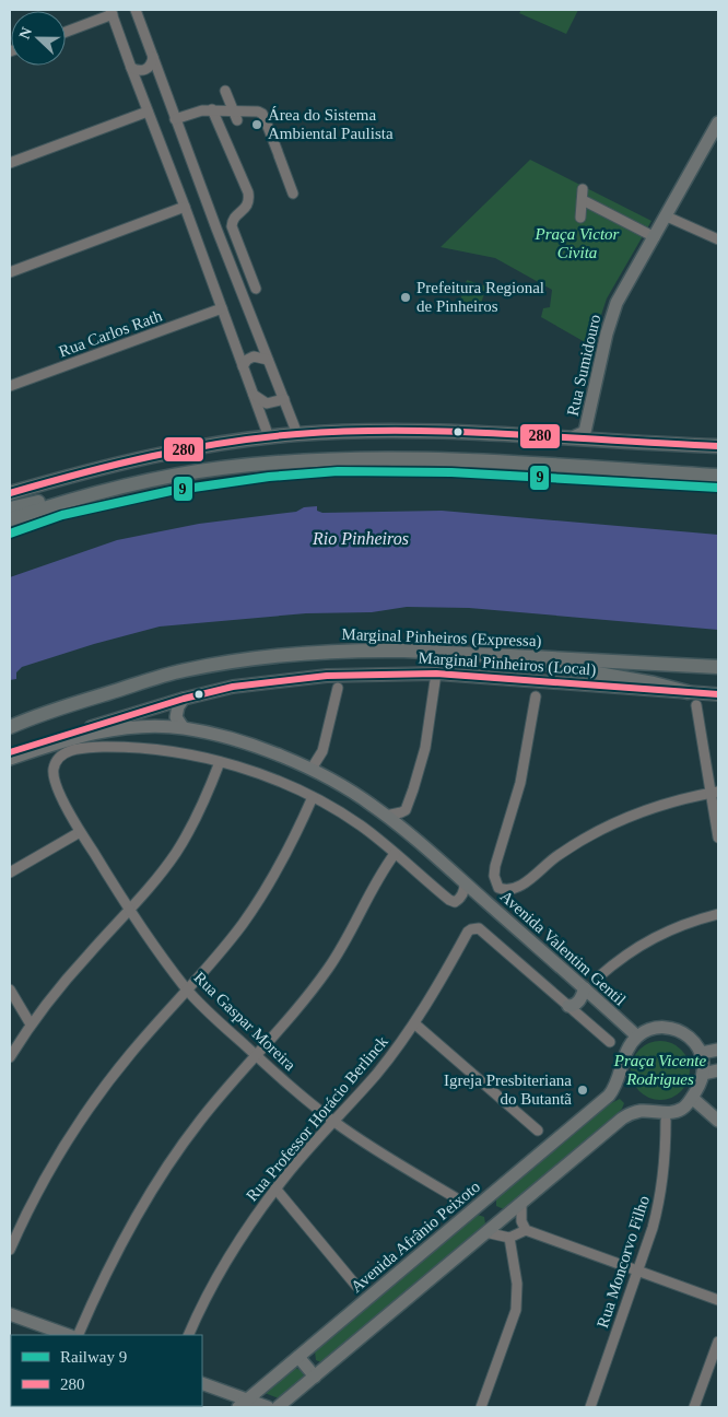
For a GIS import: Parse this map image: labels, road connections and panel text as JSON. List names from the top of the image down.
{
  "streets": {
    "highway": ["Marginal Pinheiros (Expressa)"],
    "main road": [
      "Rua Sumidouro",
      "Marginal Pinheiros (Local)",
      "Avenida Valentim Gentil",
      "Avenida Afrânio Peixoto"
    ],
    "street": [
      "Rua Carlos Rath",
      "Rua Gaspar Moreira",
      "Rua Professor Horácio Berlinck",
      "Rua Moncorvo Filho"
    ]
  },
  "crossings": [
    ["Avenida Valentim Gentil", "Avenida Afrânio Peixoto"],
    ["Rua Gaspar Moreira", "Rua Professor Horácio Berlinck"]
  ],
  "water": ["Rio Pinheiros"],
  "parks": ["Praça Victor Civita", "Praça Vicente Rodrigues"],
  "places": ["Área do Sistema Ambiental Paulista", "Prefeitura Regional de Pinheiros", "Igreja Presbiteriana do Butantã"],
  "lines": ["transit line 280", "rail line 9"],
  "legend": ["Railway 9", "280"],
  "north": "left"
}
